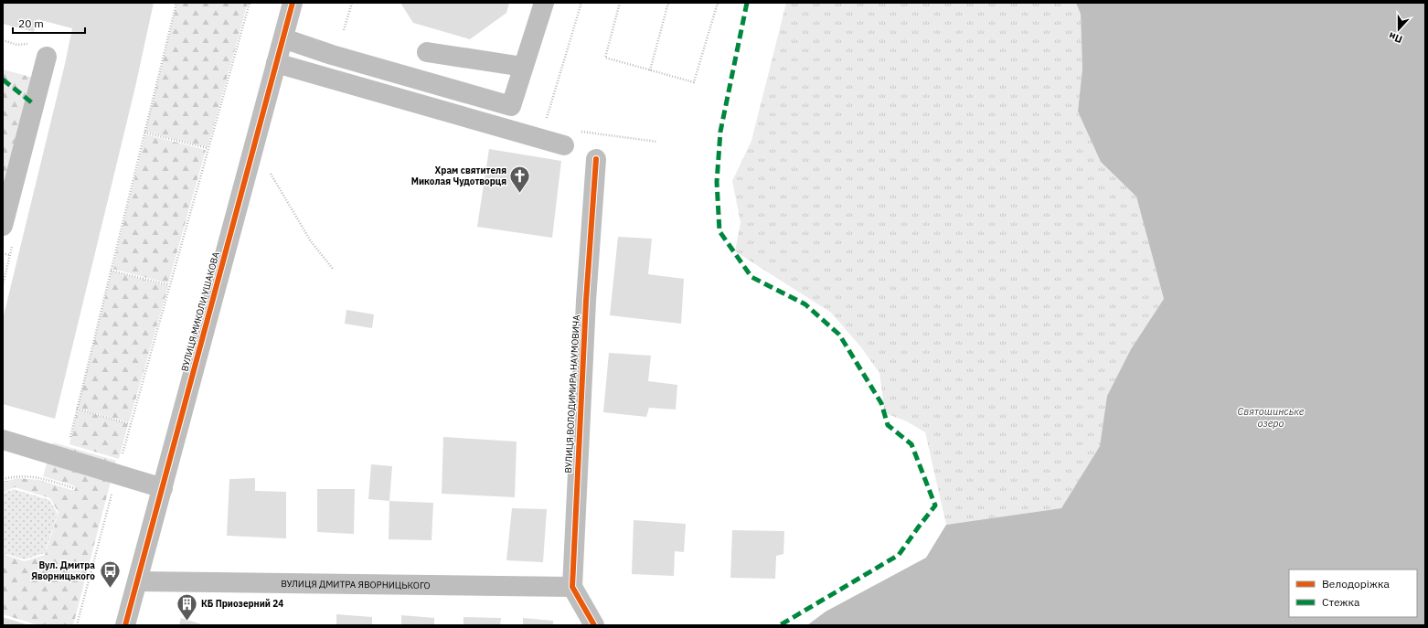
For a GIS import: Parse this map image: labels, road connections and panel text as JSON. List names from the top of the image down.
{
  "streets": {
    "street": ["ВУЛИЦЯ МИКОЛИ УШАКОВА", "ВУЛИЦЯ ВОЛОДИМИРА НАУМОВИЧА", "ВУЛИЦЯ ДМИТРА ЯВОРНИЦЬКОГО"]
  },
  "crossings": [
    ["ВУЛИЦЯ МИКОЛИ УШАКОВА", "ВУЛИЦЯ ДМИТРА ЯВОРНИЦЬКОГО"],
    ["ВУЛИЦЯ ВОЛОДИМИРА НАУМОВИЧА", "ВУЛИЦЯ ДМИТРА ЯВОРНИЦЬКОГО"]
  ],
  "water": ["Святошинське озеро"],
  "places": {
    "church": ["Храм святителя Миколая Чудотворця"],
    "bus stop": ["Вул. Дмитра Яворницького"],
    "building": ["КБ Приозерний 24"]
  },
  "legend": ["Велодоріжка", "Стежка"],
  "scale_bar": "20 m",
  "north": "bottom"
}
